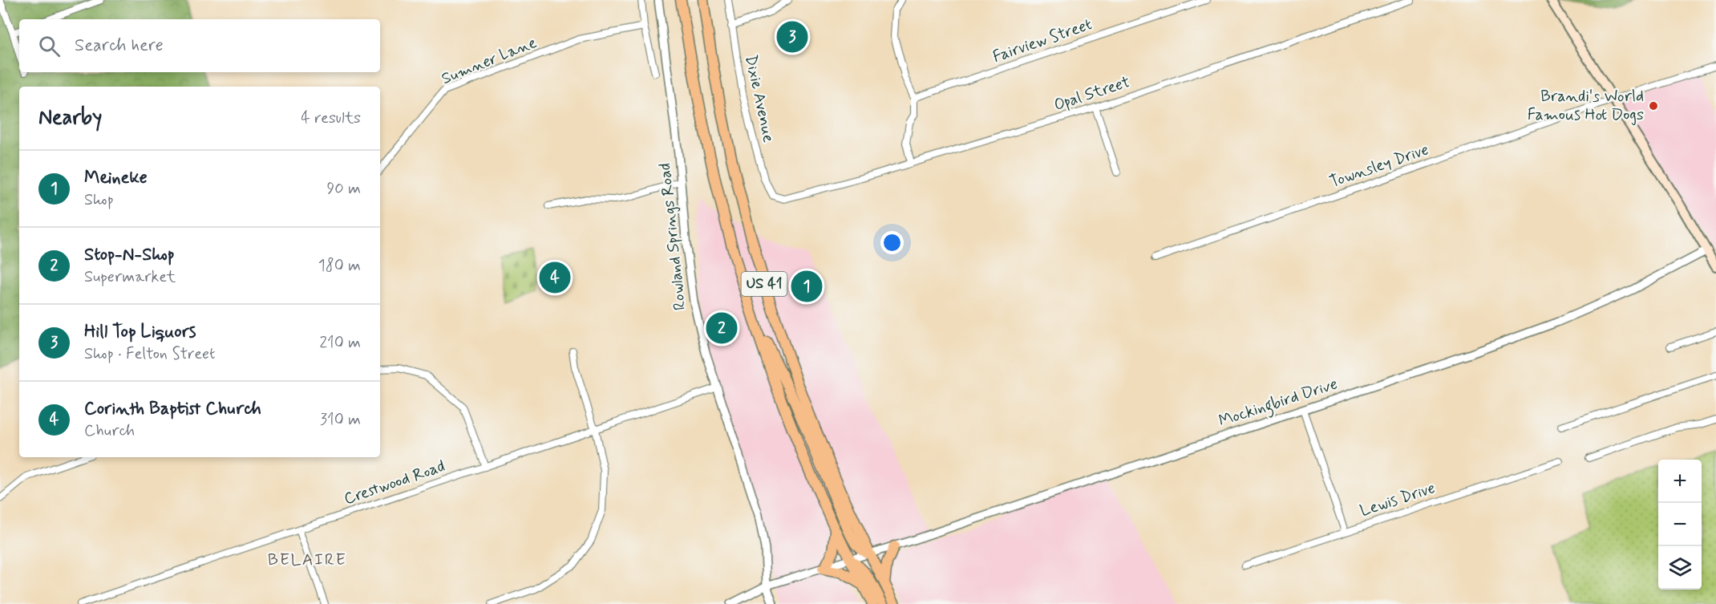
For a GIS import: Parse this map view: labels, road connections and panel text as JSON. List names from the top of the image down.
{
  "streets": {
    "main road": ["US 41"],
    "street": [
      "Fairview Street",
      "Sumner Lane",
      "Opal Street",
      "Dixie Avenue",
      "Townsley Drive",
      "Rowland Springs Road",
      "Mockingbird Drive",
      "Crestwood Road",
      "Lewis Drive"
    ]
  },
  "crossings": [
    ["Opal Street", "Dixie Avenue"],
    ["Rowland Springs Road", "Mockingbird Drive"],
    ["Rowland Springs Road", "Crestwood Road"],
    ["US 41", "Mockingbird Drive"]
  ],
  "districts": ["BELAIRE"],
  "places": ["Brandi's World Famous Hot Dogs"],
  "page": {
    "pins": [
      "3",
      "4",
      "1",
      "2"
    ],
    "search": "Search here",
    "heading": ["Nearby", "4 results"],
    "list": [
      {
        "mark": "1",
        "name": "Meineke",
        "note": "Shop",
        "value": "90 m"
      },
      {
        "mark": "2",
        "name": "Stop-N-Shop",
        "note": "Supermarket",
        "value": "180 m"
      },
      {
        "mark": "3",
        "name": "Hill Top Liquors",
        "note": "Shop · Felton Street",
        "value": "210 m"
      },
      {
        "mark": "4",
        "name": "Corinth Baptist Church",
        "note": "Church",
        "value": "310 m"
      }
    ],
    "map_buttons": ["+", "−"]
  }
}
